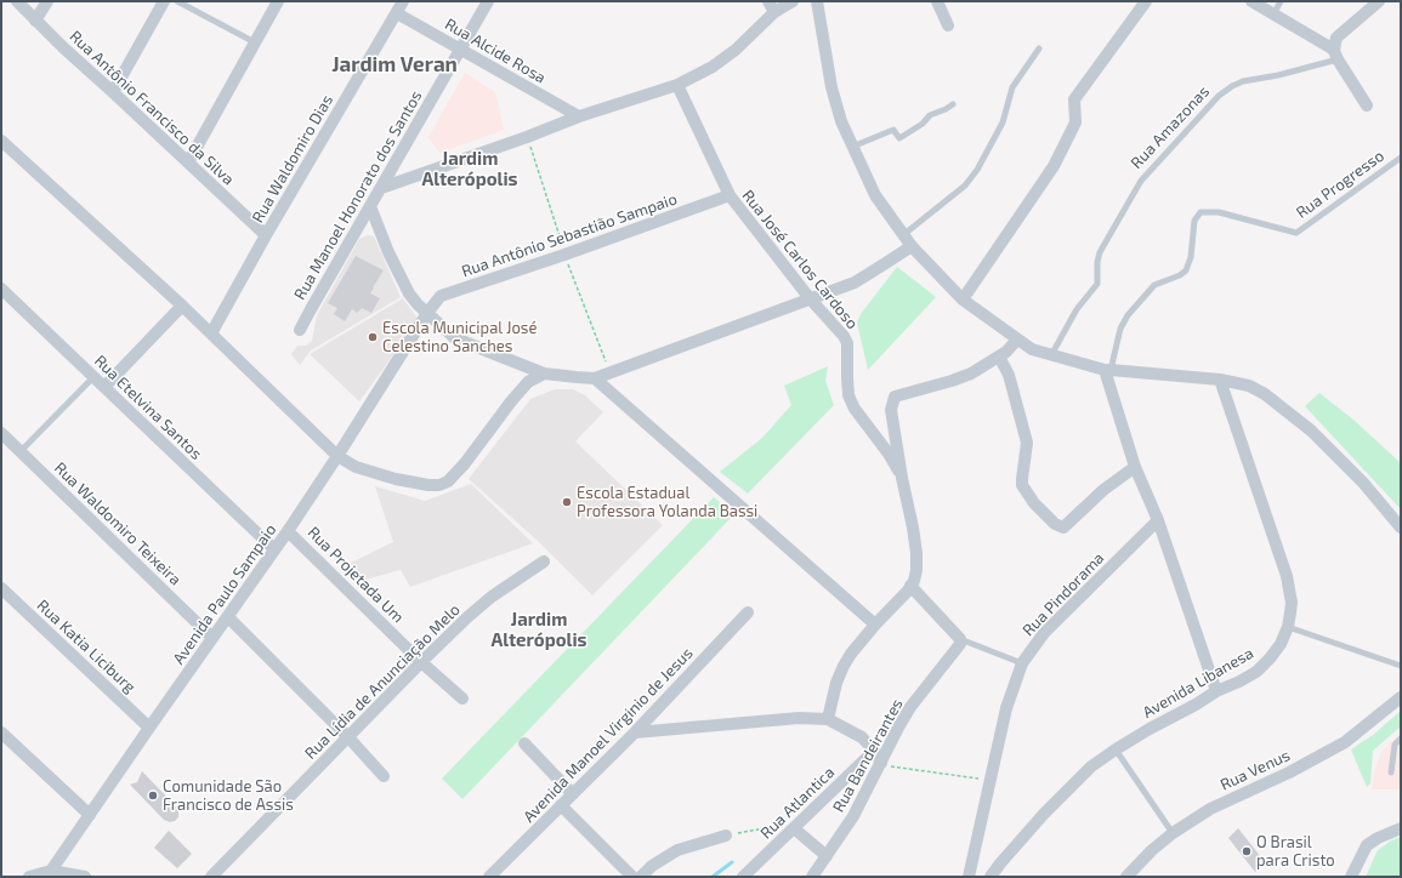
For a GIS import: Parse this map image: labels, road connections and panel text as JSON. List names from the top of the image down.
{
  "streets": {
    "street": [
      "Rua Alcide Rosa",
      "Rua Antônio Francisco da Silva",
      "Rua Waldomiro Dias",
      "Rua Manoel Honorato dos Santos",
      "Rua Antônio Sebastião Sampaio",
      "Rua José Carlos Cardoso",
      "Rua Etelvina Santos",
      "Rua Waldomiro Teixeira",
      "Rua Projetada Um",
      "Avenida Paulo Sampaio",
      "Rua Pindorama",
      "Rua Katia Liciburg",
      "Rua Lídia de Anunciação Melo",
      "Avenida Libanesa",
      "Avenida Manoel Virginio de Jesus",
      "Rua Bandeirantes",
      "Rua Venus",
      "Rua Atlantica"
    ],
    "lane": ["Rua Amazonas", "Rua Progresso"]
  },
  "crossings": [
    ["Rua Alcide Rosa", "Rua Waldomiro Dias"],
    ["Rua Alcide Rosa", "Rua Manoel Honorato dos Santos"],
    ["Rua Antônio Francisco da Silva", "Rua Waldomiro Dias"],
    ["Rua Antônio Sebastião Sampaio", "Rua José Carlos Cardoso"],
    ["Rua Antônio Sebastião Sampaio", "Avenida Paulo Sampaio"],
    ["Rua Etelvina Santos", "Avenida Paulo Sampaio"],
    ["Rua Waldomiro Teixeira", "Avenida Paulo Sampaio"],
    ["Rua Projetada Um", "Avenida Paulo Sampaio"],
    ["Rua Projetada Um", "Rua Lídia de Anunciação Melo"],
    ["Avenida Paulo Sampaio", "Rua Katia Liciburg"]
  ],
  "districts": ["Jardim Veran", "Jardim Alterópolis", "Jardim Alterópolis"],
  "places": [
    "Escola Municipal José Celestino Sanches",
    "Escola Estadual Professora Yolanda Bassi",
    "Comunidade São Francisco de Assis",
    "O Brasil para Cristo"
  ]
}
